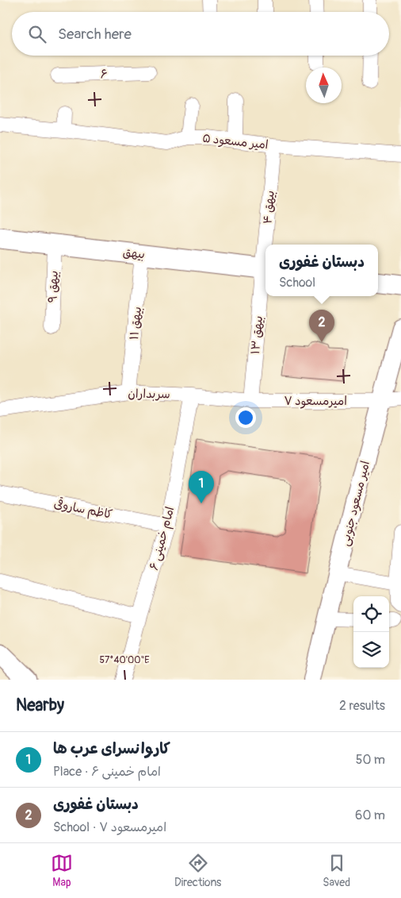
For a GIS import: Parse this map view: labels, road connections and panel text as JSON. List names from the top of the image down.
{
  "streets": {
    "main road": ["بیهق"],
    "street": [
      "۶",
      "امیر مسعود ۵",
      "بیهق ۴",
      "بیهق ۹",
      "بیهق ۱۱",
      "بیهق ۱۳",
      "سربداران",
      "امیرمسعود ۷",
      "امیر مسعود جنوبی",
      "کاظم ساروقی",
      "امام خمینی ۶"
    ]
  },
  "crossings": [
    ["امیر مسعود ۵", "بیهق ۴"],
    ["بیهق", "بیهق ۹"],
    ["بیهق", "بیهق ۱۱"],
    ["بیهق", "بیهق ۱۳"],
    ["بیهق ۱۱", "سربداران"],
    ["بیهق ۱۳", "سربداران"],
    ["بیهق ۱۳", "امیرمسعود ۷"],
    ["سربداران", "امیرمسعود ۷"],
    ["سربداران", "امام خمینی ۶"],
    ["امیرمسعود ۷", "امیر مسعود جنوبی"],
    ["کاظم ساروقی", "امام خمینی ۶"]
  ],
  "north": "top",
  "page": {
    "search": "Search here",
    "popup": ["دبستان غفوری", "School"],
    "pins": ["2", "1"],
    "heading": ["Nearby", "2 results"],
    "list": [
      {
        "mark": "1",
        "name": "کاروانسرای عرب ها",
        "note": "Place · امام خمینی ۶",
        "value": "50 m"
      },
      {
        "mark": "2",
        "name": "دبستان غفوری",
        "note": "School · امیرمسعود ۷",
        "value": "60 m"
      }
    ],
    "nav": ["Map", "Directions", "Saved"]
  },
  "coordinates": ["57°40'00\"E"]
}
